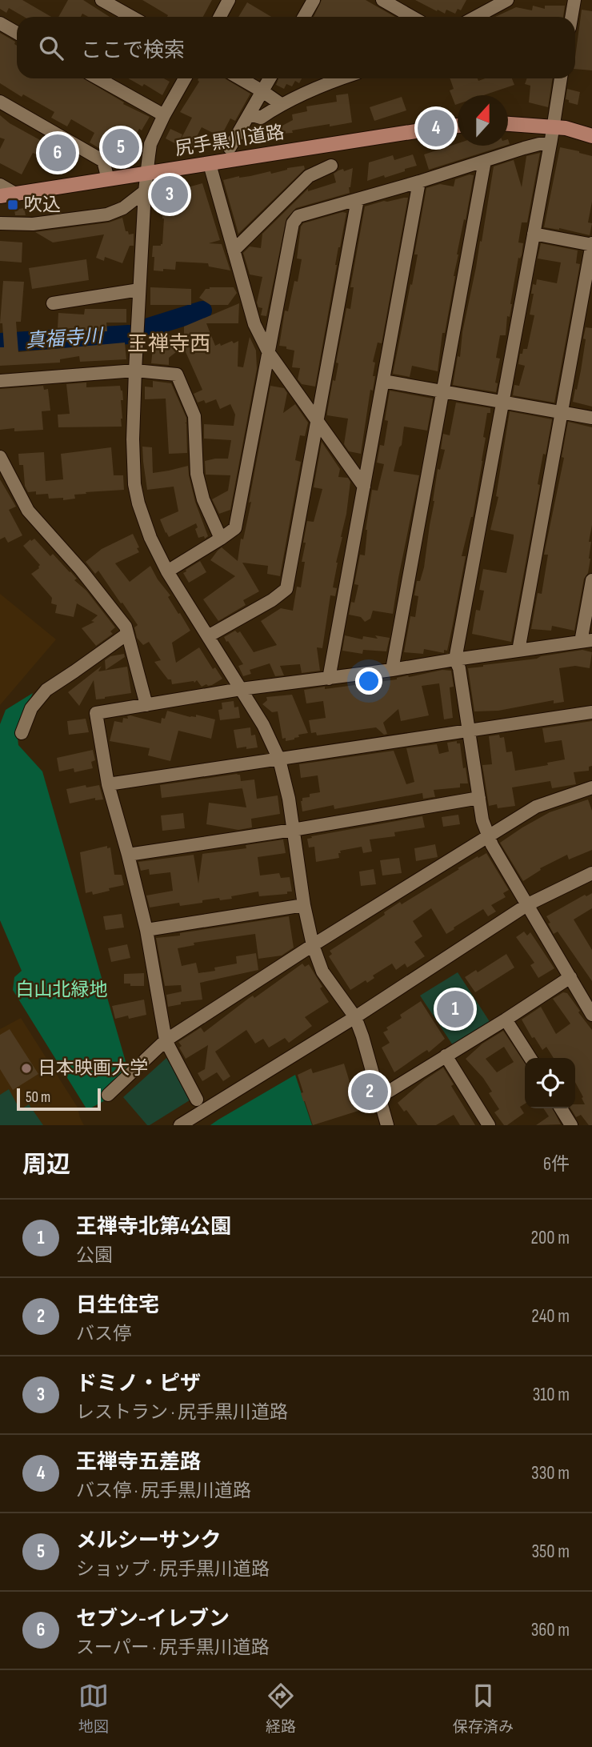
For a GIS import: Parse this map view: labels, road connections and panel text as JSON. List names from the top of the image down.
{
  "streets": {
    "main road": ["尻手黒川道路"]
  },
  "districts": ["王禅寺西"],
  "water": ["真福寺川"],
  "parks": ["白山北緑地"],
  "places": {
    "transit": ["吹込"],
    "other": ["日本映画大学"]
  },
  "scale_bar": "50 m",
  "north": "top",
  "page": {
    "search": "ここで検索",
    "pins": [
      "4",
      "5",
      "6",
      "3",
      "1",
      "2"
    ],
    "scale": "50 m",
    "heading": ["周辺", "6件"],
    "list": [
      {
        "mark": "1",
        "name": "王禅寺北第4公園",
        "note": "公園",
        "value": "200 m"
      },
      {
        "mark": "2",
        "name": "日生住宅",
        "note": "バス停",
        "value": "240 m"
      },
      {
        "mark": "3",
        "name": "ドミノ・ピザ",
        "note": "レストラン · 尻手黒川道路",
        "value": "310 m"
      },
      {
        "mark": "4",
        "name": "王禅寺五差路",
        "note": "バス停 · 尻手黒川道路",
        "value": "330 m"
      },
      {
        "mark": "5",
        "name": "メルシーサンク",
        "note": "ショップ · 尻手黒川道路",
        "value": "350 m"
      },
      {
        "mark": "6",
        "name": "セブン-イレブン",
        "note": "スーパー · 尻手黒川道路",
        "value": "360 m"
      }
    ],
    "nav": ["地図", "経路", "保存済み"]
  }
}
